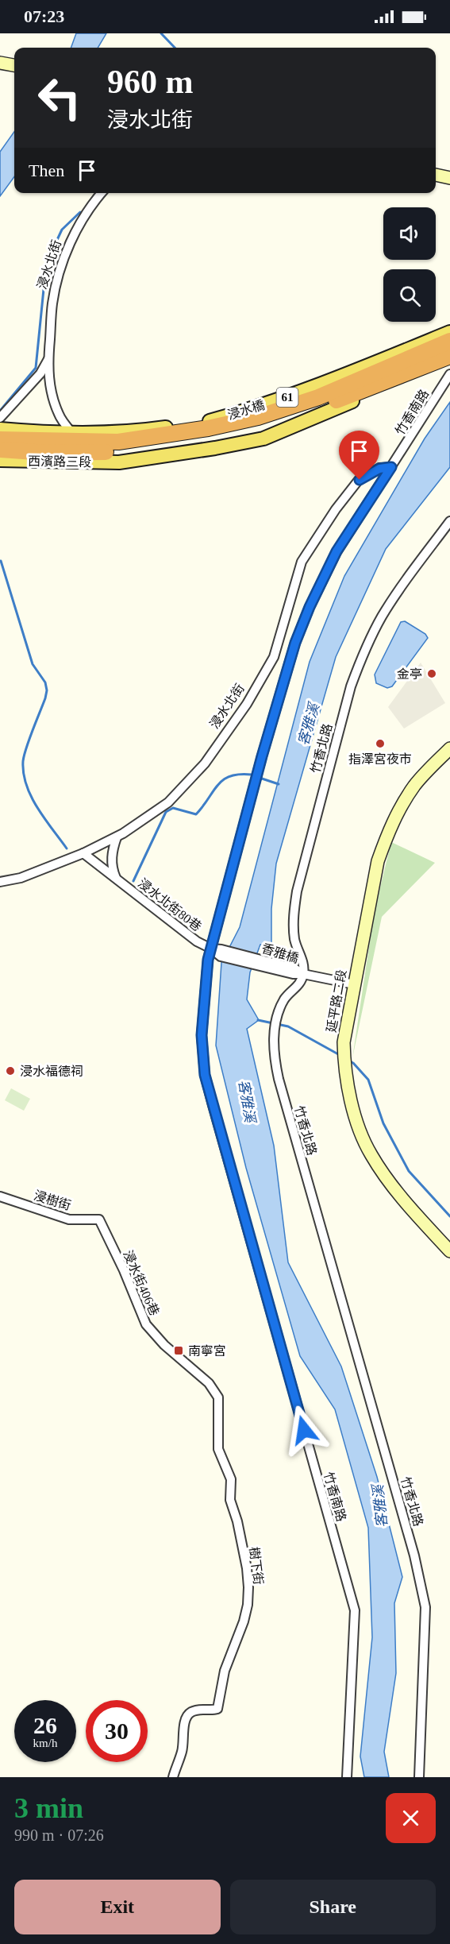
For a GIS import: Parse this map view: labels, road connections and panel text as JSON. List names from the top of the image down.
{
  "streets": {
    "highway": ["61", "浸水橋"],
    "main road": ["西濱路三段"],
    "street": [
      "浸水北街",
      "竹香南路",
      "竹香北路",
      "浸水北街80巷",
      "香雅橋",
      "延平路二段",
      "浸樹街",
      "浸水街406巷",
      "樹下街"
    ]
  },
  "crossings": [
    ["浸水北街", "61"],
    ["浸水北街", "竹香南路"],
    ["浸水北街", "浸水北街80巷"],
    ["61", "浸水橋"],
    ["61", "西濱路三段"],
    ["浸水橋", "西濱路三段"],
    ["竹香南路", "浸水北街80巷"],
    ["竹香南路", "香雅橋"],
    ["竹香北路", "香雅橋"],
    ["浸水北街80巷", "香雅橋"],
    ["浸樹街", "浸水街406巷"],
    ["浸水街406巷", "樹下街"]
  ],
  "water": ["客雅溪"],
  "places": {
    "other": ["金亭", "指澤宮夜市", "浸水福德祠"],
    "transit": ["南寧宮"]
  },
  "page": {
    "status": "07:23",
    "turn": ["960 m", "浸水北街"],
    "then": "Then",
    "speed": "26 km/h",
    "limit": "30",
    "heading": ["3 min", "990 m · 07:26"],
    "buttons": ["Exit", "Share"]
  }
}
